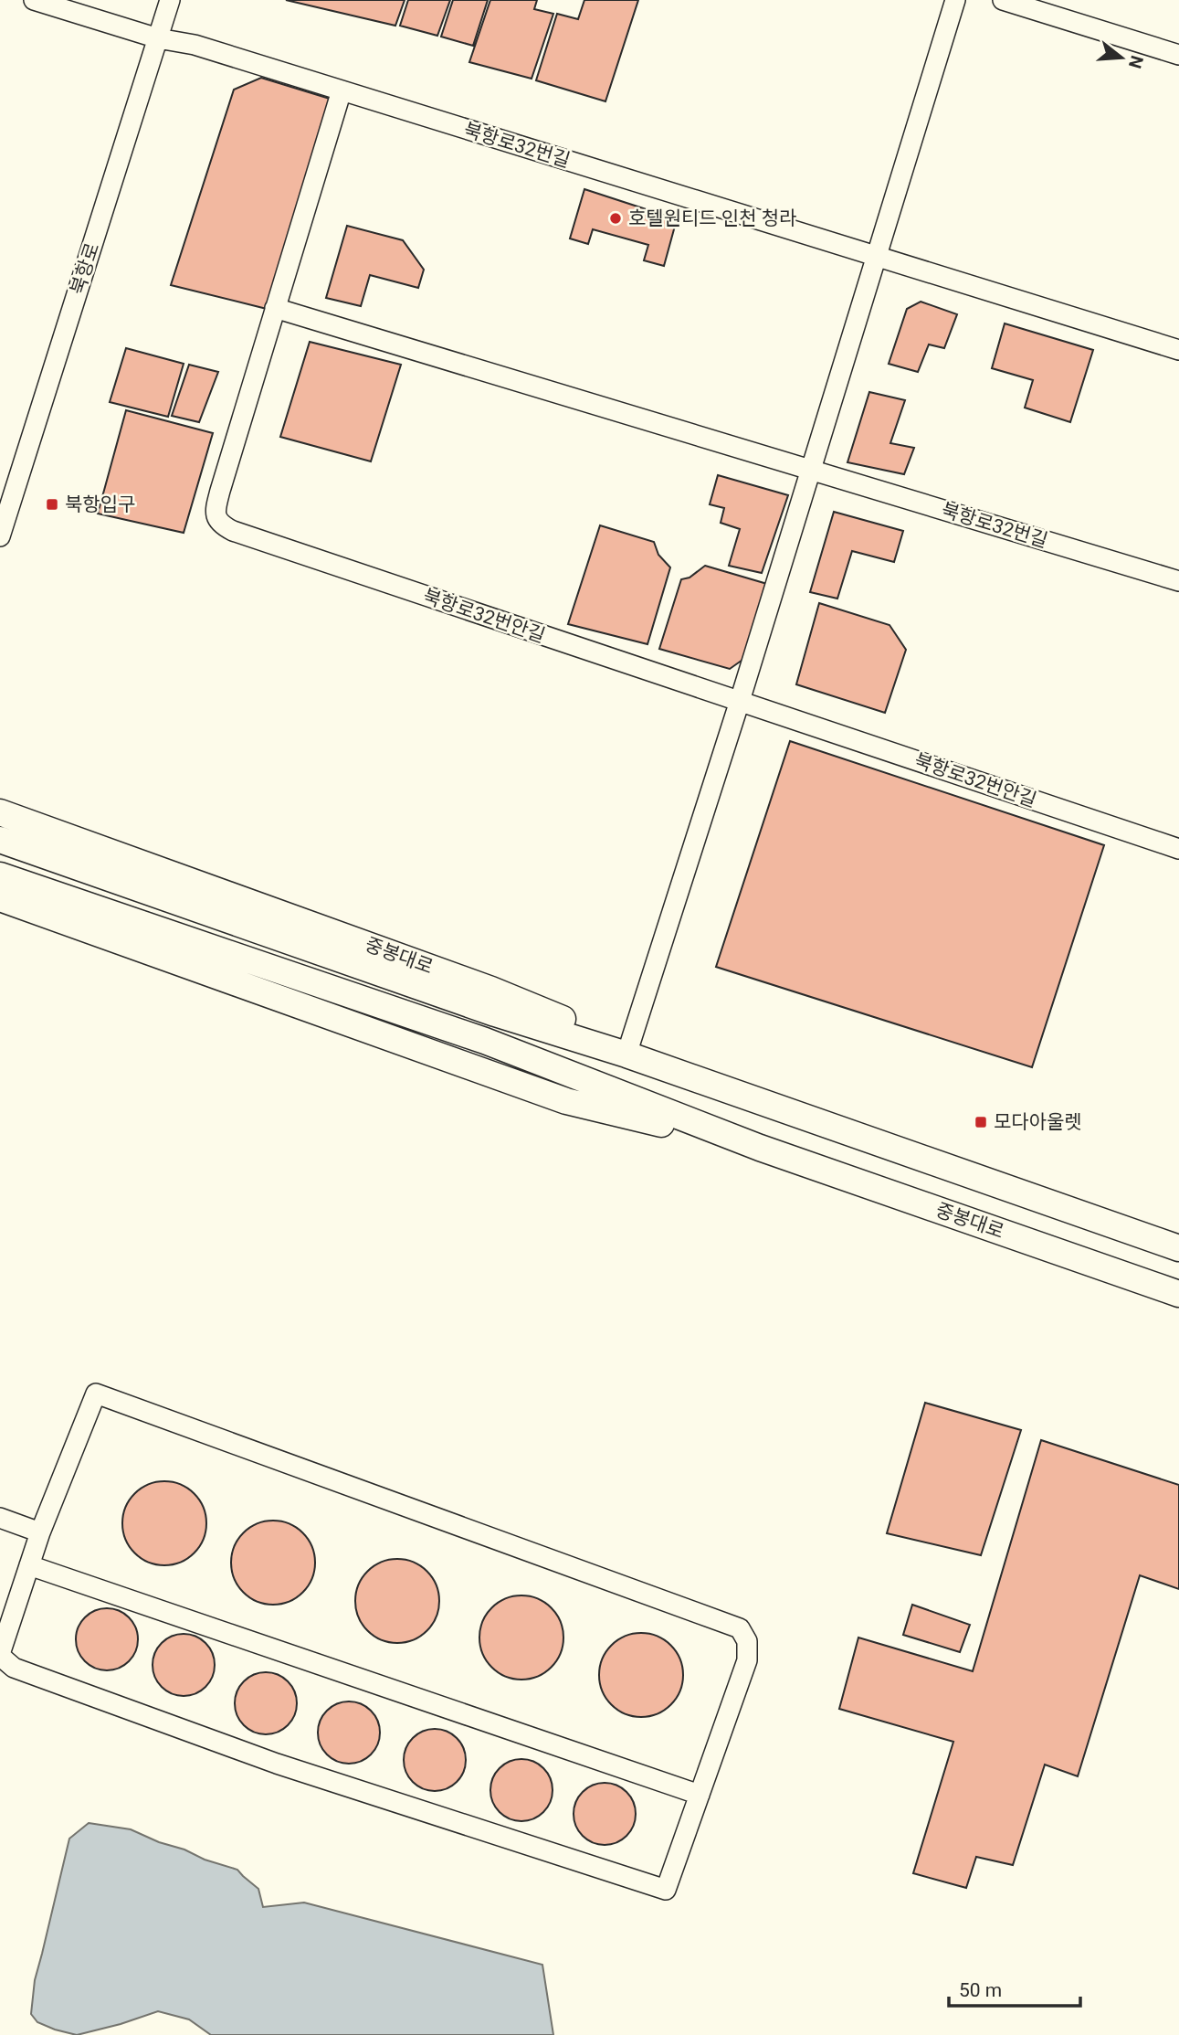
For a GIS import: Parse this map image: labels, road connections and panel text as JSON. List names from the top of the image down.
{
  "streets": {
    "main road": ["중봉대로"],
    "street": ["북항로32번길", "북항로", "북항로32번안길"]
  },
  "crossings": [
    ["북항로32번길", "북항로"],
    ["북항로32번길", "북항로32번안길"]
  ],
  "places": {
    "other": ["호텔원티드 인천 청라"],
    "transit": ["북항입구", "모다아울렛"]
  },
  "scale_bar": "50 m",
  "north": "right"
}
